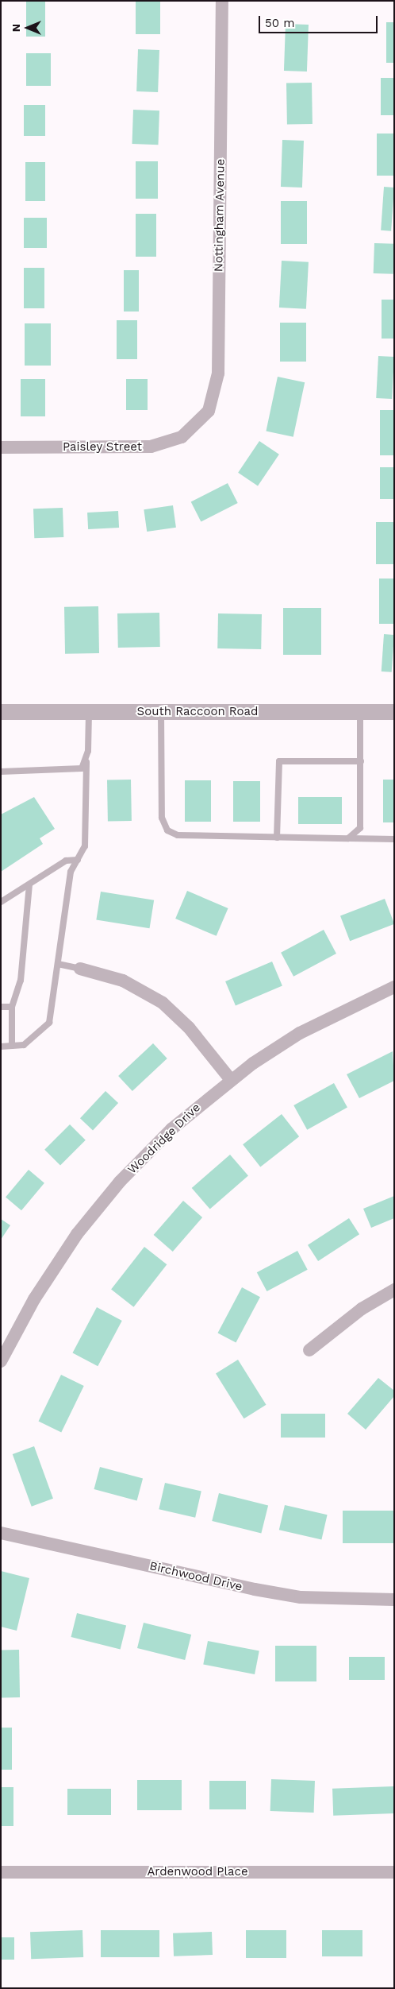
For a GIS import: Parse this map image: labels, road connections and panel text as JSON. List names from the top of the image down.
{
  "streets": {
    "street": [
      "Nottingham Avenue",
      "Paisley Street",
      "South Raccoon Road",
      "Woodridge Drive",
      "Birchwood Drive",
      "Ardenwood Place"
    ]
  },
  "crossings": [
    ["Nottingham Avenue", "Paisley Street"]
  ],
  "scale_bar": "50 m",
  "north": "left"
}
